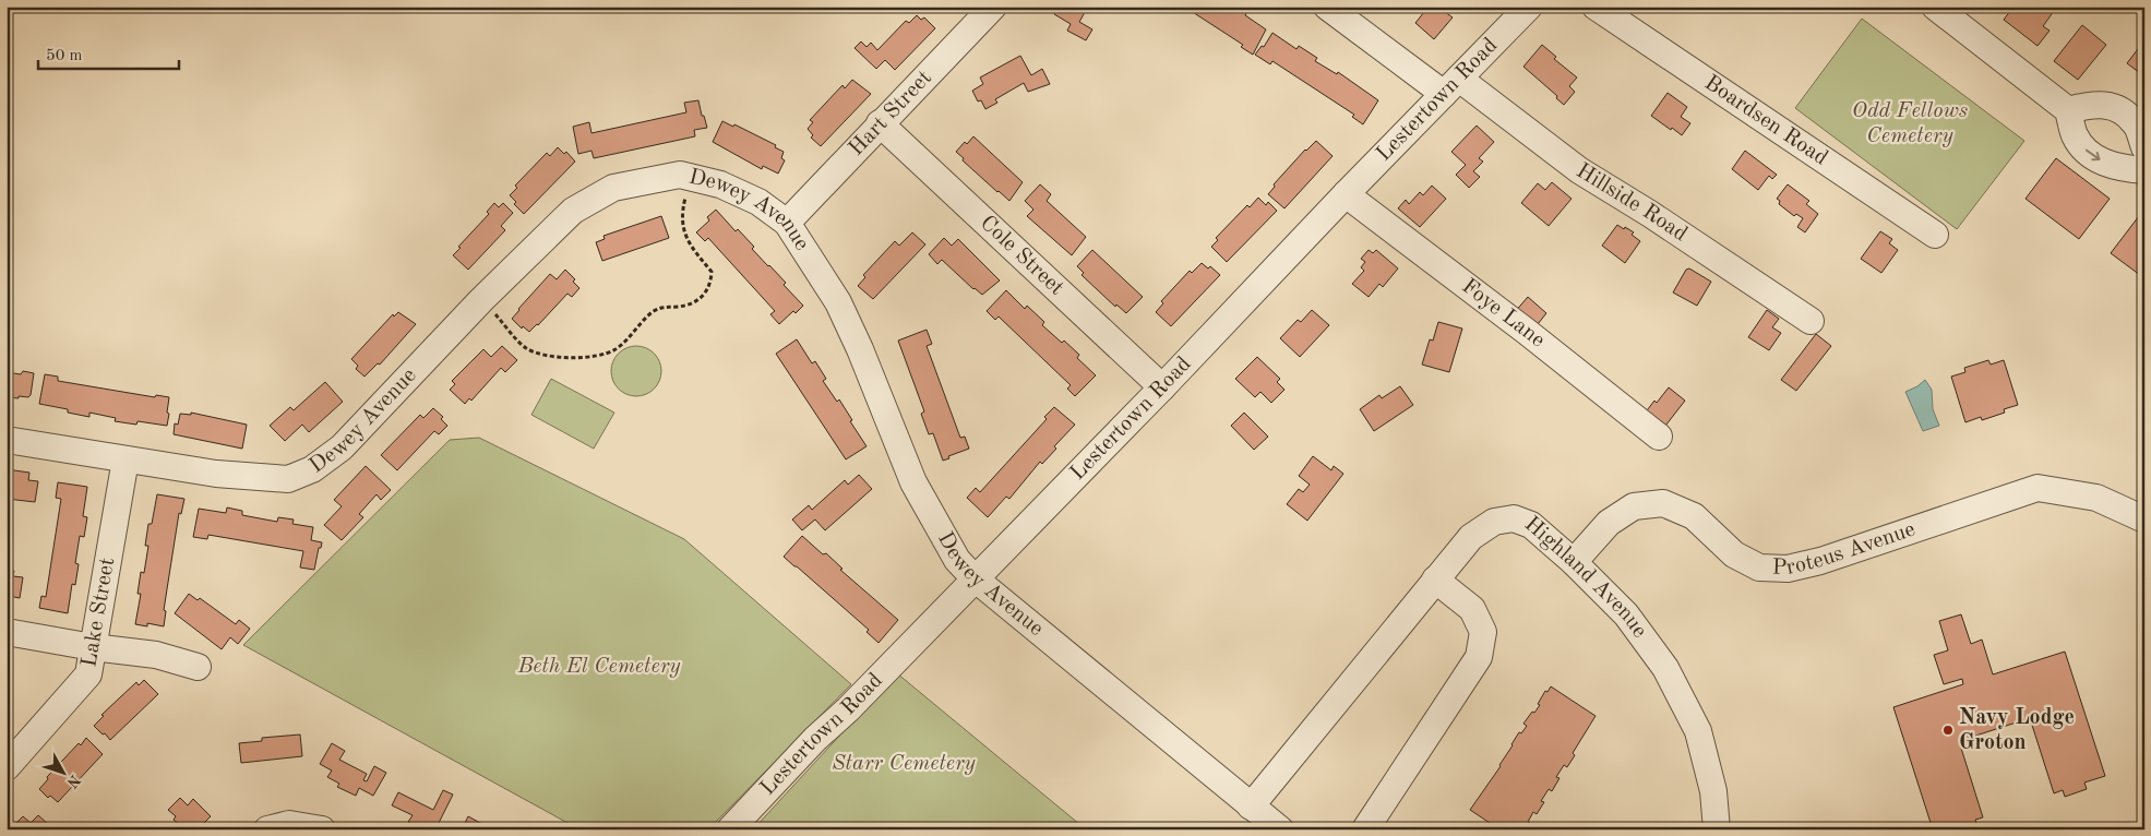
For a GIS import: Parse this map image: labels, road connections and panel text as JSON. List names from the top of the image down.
{
  "streets": {
    "street": [
      "Lestertown Road",
      "Hart Street",
      "Boardsen Road",
      "Hillside Road",
      "Dewey Avenue",
      "Cole Street",
      "Foye Lane",
      "Proteus Avenue",
      "Highland Avenue",
      "Lake Street"
    ]
  },
  "crossings": [
    ["Lestertown Road", "Hillside Road"],
    ["Lestertown Road", "Dewey Avenue"],
    ["Lestertown Road", "Cole Street"],
    ["Lestertown Road", "Foye Lane"],
    ["Hart Street", "Dewey Avenue"],
    ["Hart Street", "Cole Street"],
    ["Dewey Avenue", "Highland Avenue"],
    ["Dewey Avenue", "Lake Street"],
    ["Proteus Avenue", "Highland Avenue"]
  ],
  "parks": ["Odd Fellows Cemetery", "Beth El Cemetery", "Starr Cemetery"],
  "places": ["Navy Lodge Groton"],
  "scale_bar": "50 m",
  "north": "bottom right"
}
